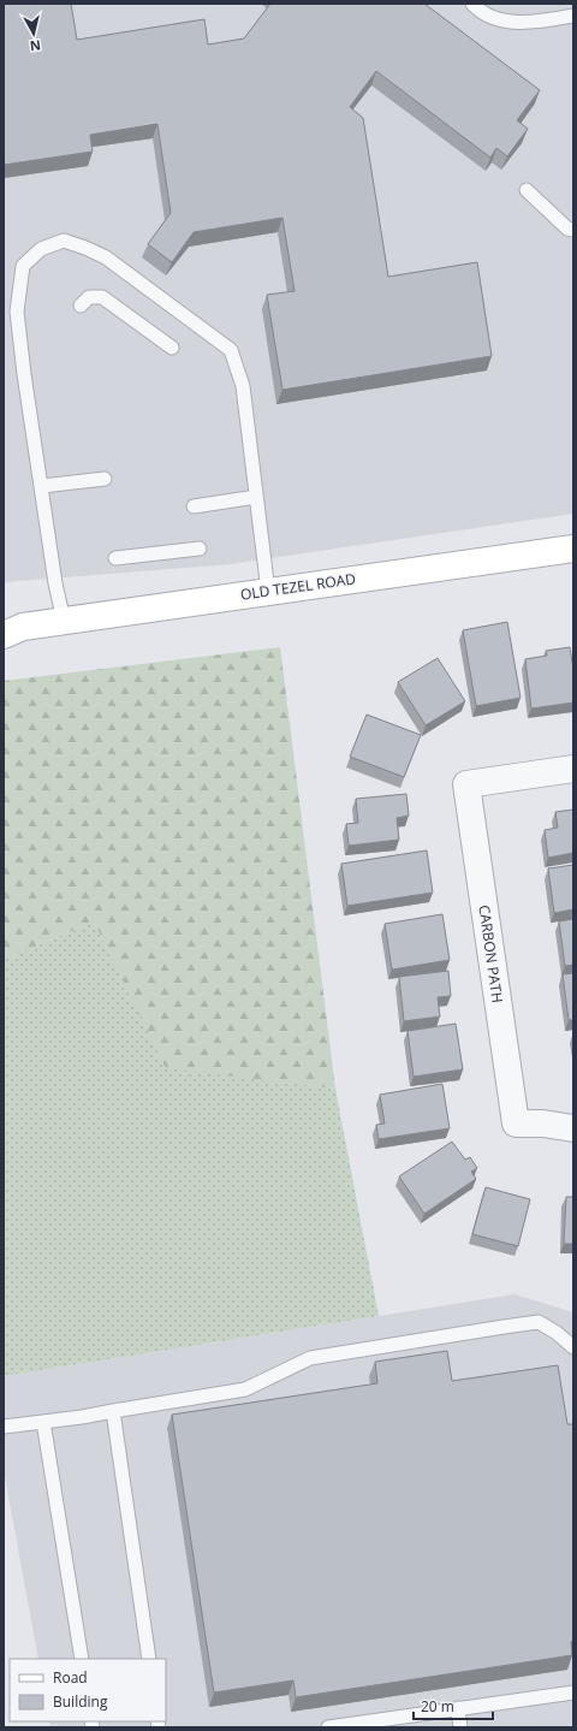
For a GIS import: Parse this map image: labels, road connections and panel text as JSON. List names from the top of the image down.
{
  "streets": {
    "street": ["OLD TEZEL ROAD", "CARBON PATH"]
  },
  "legend": ["Road", "Building"],
  "scale_bar": "20 m",
  "north": "bottom"
}
